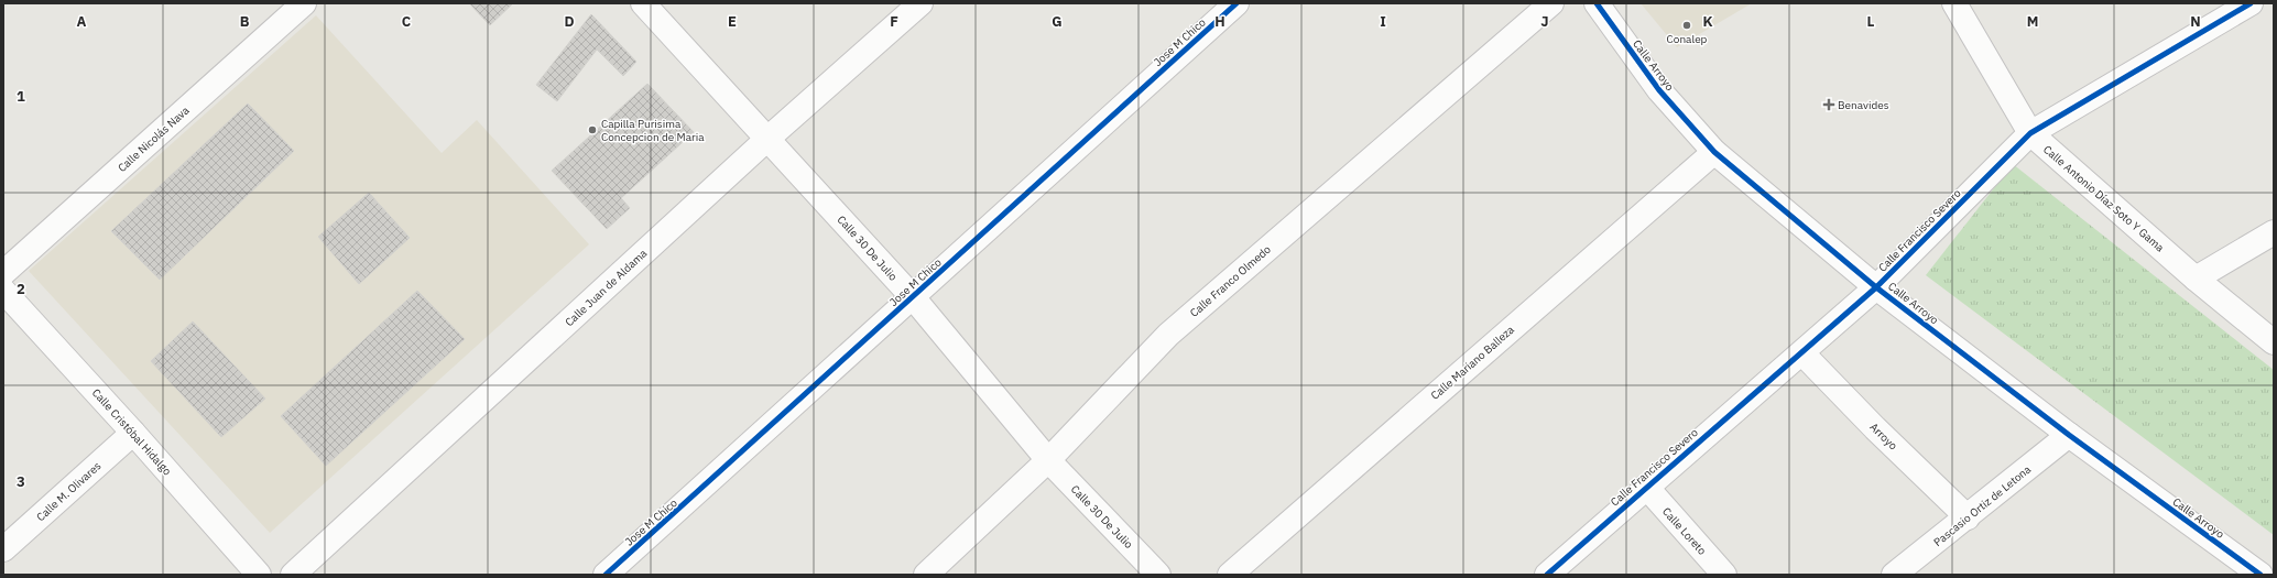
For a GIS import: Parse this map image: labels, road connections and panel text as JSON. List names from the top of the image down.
{
  "streets": {
    "street": [
      "Jose M Chico",
      "Calle Arroyo",
      "Calle Nicolás Nava",
      "Calle Antonio Díaz Soto Y Gama",
      "Calle Francisco Severo",
      "Calle 30 De Julio",
      "Calle Franco Olmedo",
      "Calle Juan de Aldama",
      "Calle Mariano Balleza",
      "Calle Cristóbal Hidalgo",
      "Arroyo",
      "Calle M. Olivares",
      "Pascasio Ortiz de Letona",
      "Calle Loreto"
    ]
  },
  "crossings": [
    ["Jose M Chico", "Calle 30 De Julio"],
    ["Calle Arroyo", "Calle Francisco Severo"],
    ["Calle Arroyo", "Calle Mariano Balleza"],
    ["Calle Arroyo", "Pascasio Ortiz de Letona"],
    ["Calle Antonio Díaz Soto Y Gama", "Calle Francisco Severo"],
    ["Calle Francisco Severo", "Arroyo"],
    ["Calle Francisco Severo", "Calle Loreto"],
    ["Calle 30 De Julio", "Calle Franco Olmedo"],
    ["Calle 30 De Julio", "Calle Juan de Aldama"],
    ["Calle Cristóbal Hidalgo", "Calle M. Olivares"],
    ["Arroyo", "Pascasio Ortiz de Letona"]
  ],
  "places": {
    "other": ["Conalep", "Capilla Purisima Concepcion de Maria"],
    "health": ["Benavides"]
  },
  "grid": {
    "columns": [
      "A",
      "B",
      "C",
      "D",
      "E",
      "F",
      "G",
      "H",
      "I",
      "J",
      "K",
      "L",
      "M",
      "N"
    ],
    "rows": ["1", "2", "3"]
  }
}
